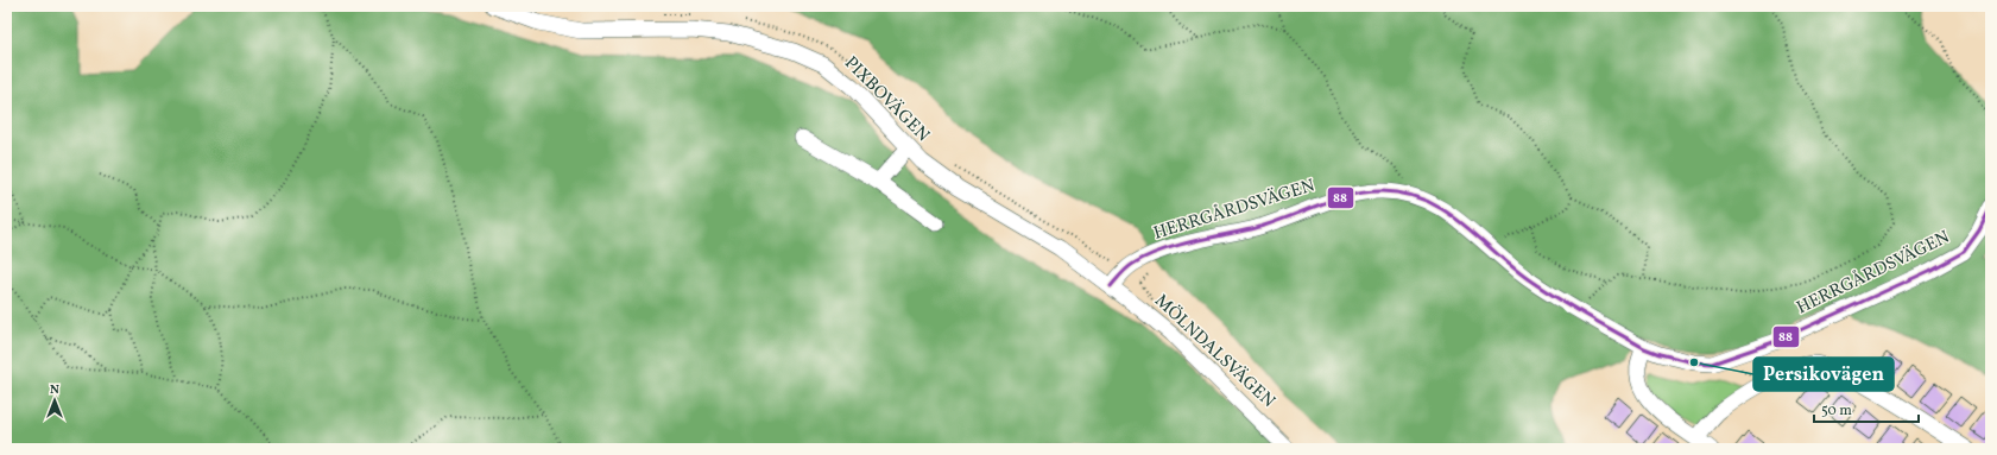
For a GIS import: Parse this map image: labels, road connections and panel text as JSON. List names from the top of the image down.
{
  "streets": {
    "street": ["PIXBOVÄGEN", "HERRGÅRDSVÄGEN", "MÖLNDALSVÄGEN"]
  },
  "crossings": [
    ["PIXBOVÄGEN", "HERRGÅRDSVÄGEN"],
    ["PIXBOVÄGEN", "MÖLNDALSVÄGEN"],
    ["HERRGÅRDSVÄGEN", "MÖLNDALSVÄGEN"]
  ],
  "places": ["Persikovägen"],
  "lines": ["transit line 88"],
  "scale_bar": "50 m",
  "north": "top"
}
